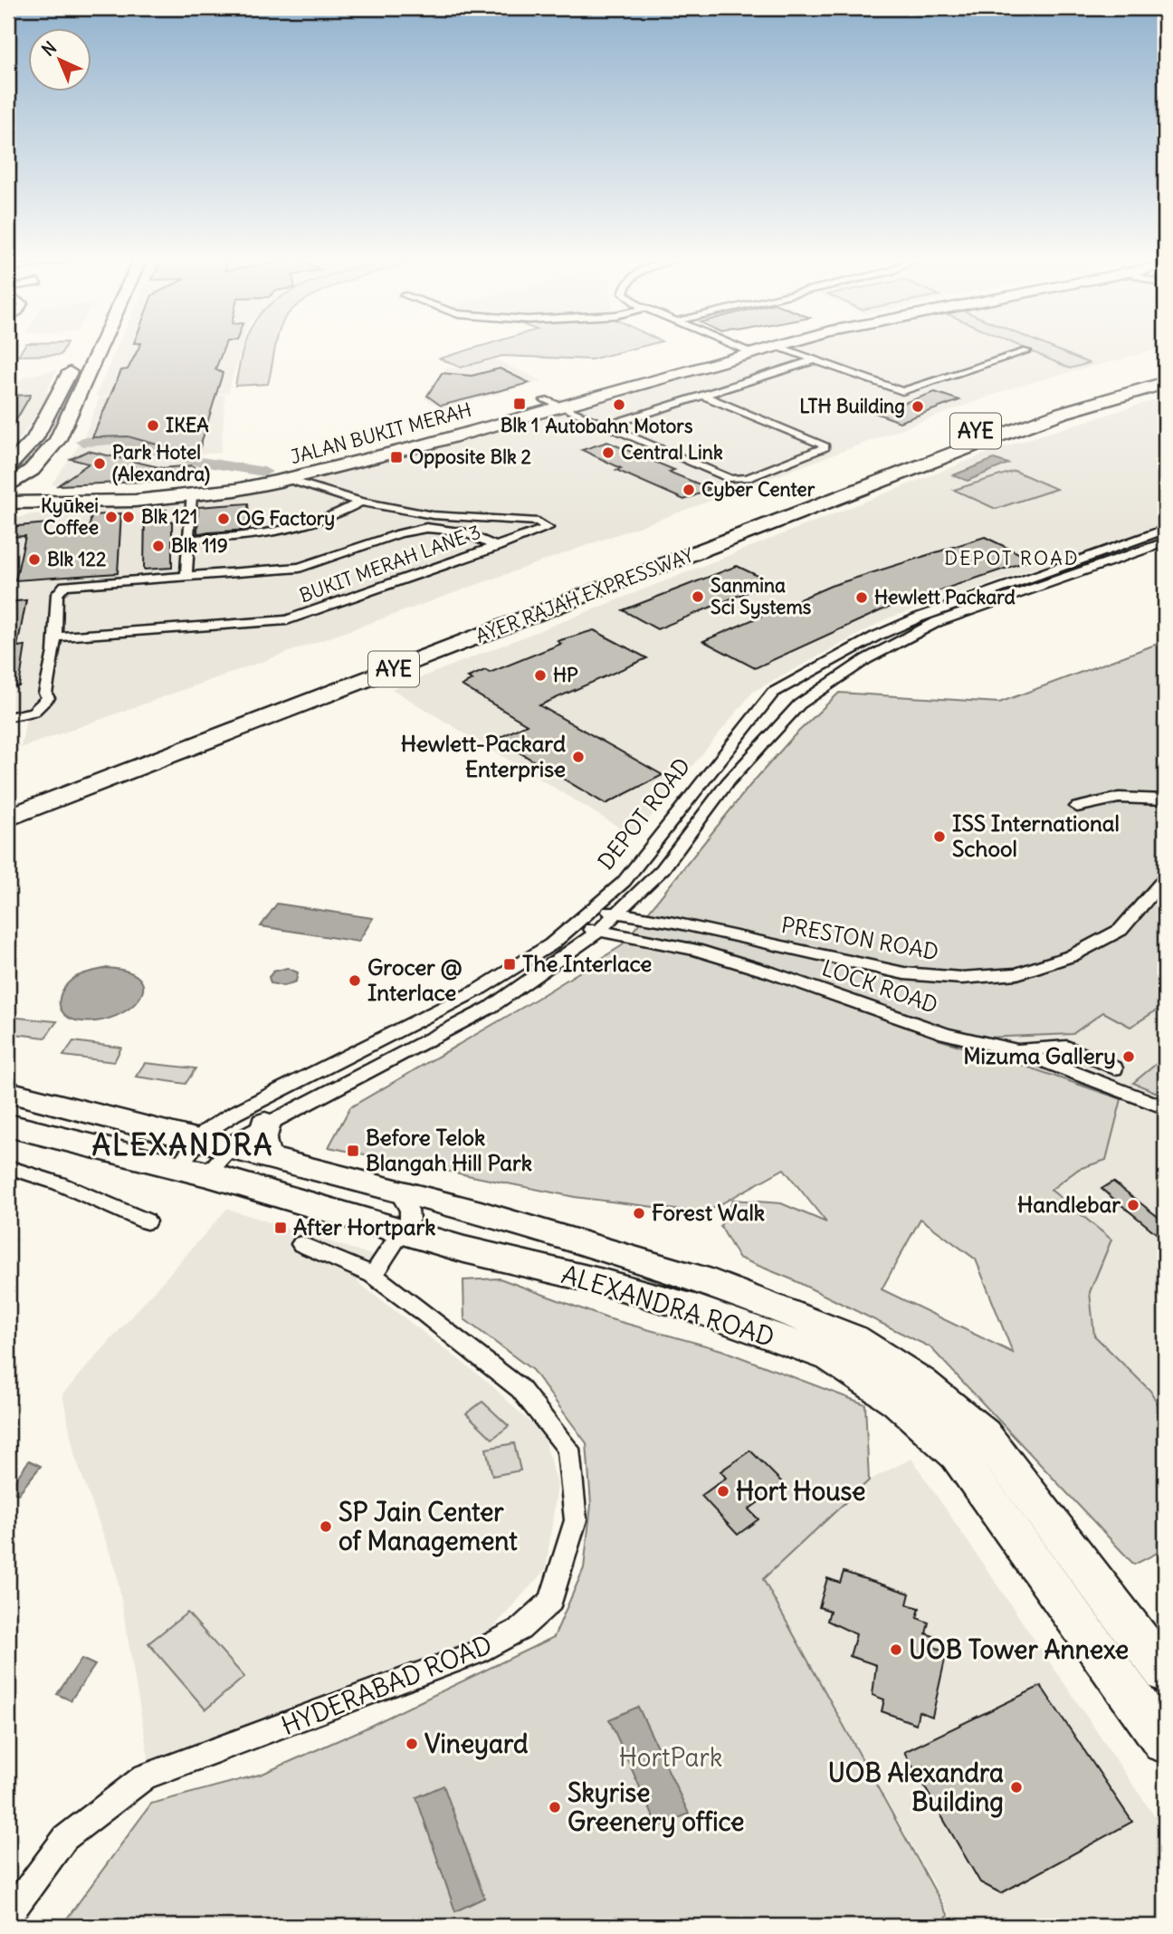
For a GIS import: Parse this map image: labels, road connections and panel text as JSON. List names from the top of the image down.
{
  "streets": {
    "highway": ["AYE", "AYER RAJAH EXPRESSWAY"],
    "main road": ["JALAN BUKIT MERAH", "ALEXANDRA ROAD"],
    "street": [
      "BUKIT MERAH LANE 3",
      "DEPOT ROAD",
      "PRESTON ROAD",
      "LOCK ROAD",
      "HYDERABAD ROAD"
    ]
  },
  "crossings": [
    ["DEPOT ROAD", "PRESTON ROAD"],
    ["DEPOT ROAD", "LOCK ROAD"],
    ["DEPOT ROAD", "ALEXANDRA ROAD"]
  ],
  "districts": ["DEPOT ROAD", "ALEXANDRA"],
  "parks": ["HortPark"],
  "places": {
    "transit": [
      "Blk 1",
      "Opposite Blk 2",
      "The Interlace",
      "Before Telok Blangah Hill Park",
      "After Hortpark"
    ],
    "other": [
      "Autobahn Motors",
      "LTH Building",
      "IKEA",
      "Central Link",
      "Park Hotel (Alexandra)",
      "Cyber Center",
      "Kyūkei Coffee",
      "Blk 121",
      "OG Factory",
      "Blk 119",
      "Blk 122",
      "Sanmina Sci Systems",
      "Hewlett Packard",
      "HP",
      "Hewlett-Packard Enterprise",
      "ISS International School",
      "Grocer @ Interlace",
      "Mizuma Gallery",
      "Handlebar",
      "Forest Walk",
      "Hort House",
      "SP Jain Center of Management",
      "UOB Tower Annexe",
      "Vineyard",
      "UOB Alexandra Building",
      "Skyrise Greenery office"
    ]
  },
  "north": "top left"
}
